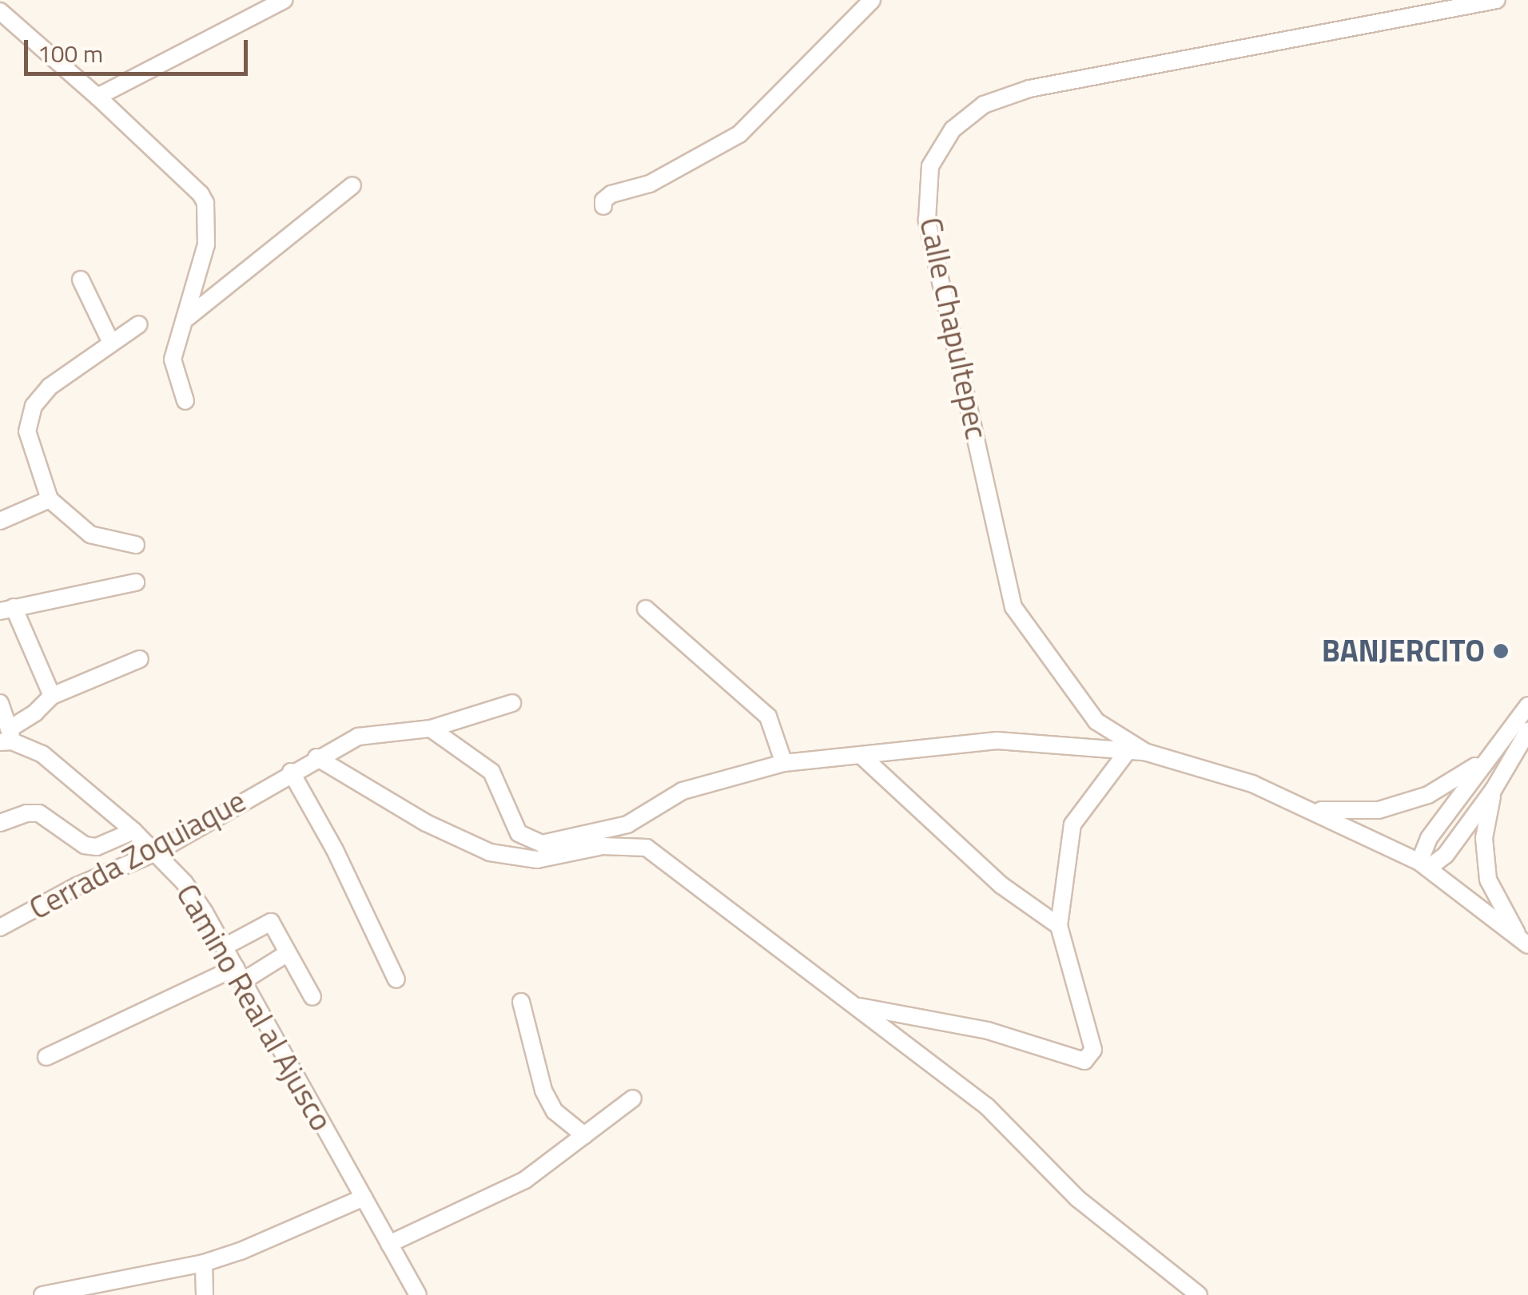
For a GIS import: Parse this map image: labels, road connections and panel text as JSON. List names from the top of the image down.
{
  "streets": {
    "street": ["Calle Chapultepec", "Cerrada Zoquiaque", "Camino Real al Ajusco"]
  },
  "crossings": [
    ["Cerrada Zoquiaque", "Camino Real al Ajusco"]
  ],
  "places": ["BANJERCITO"],
  "scale_bar": "100 m"
}
